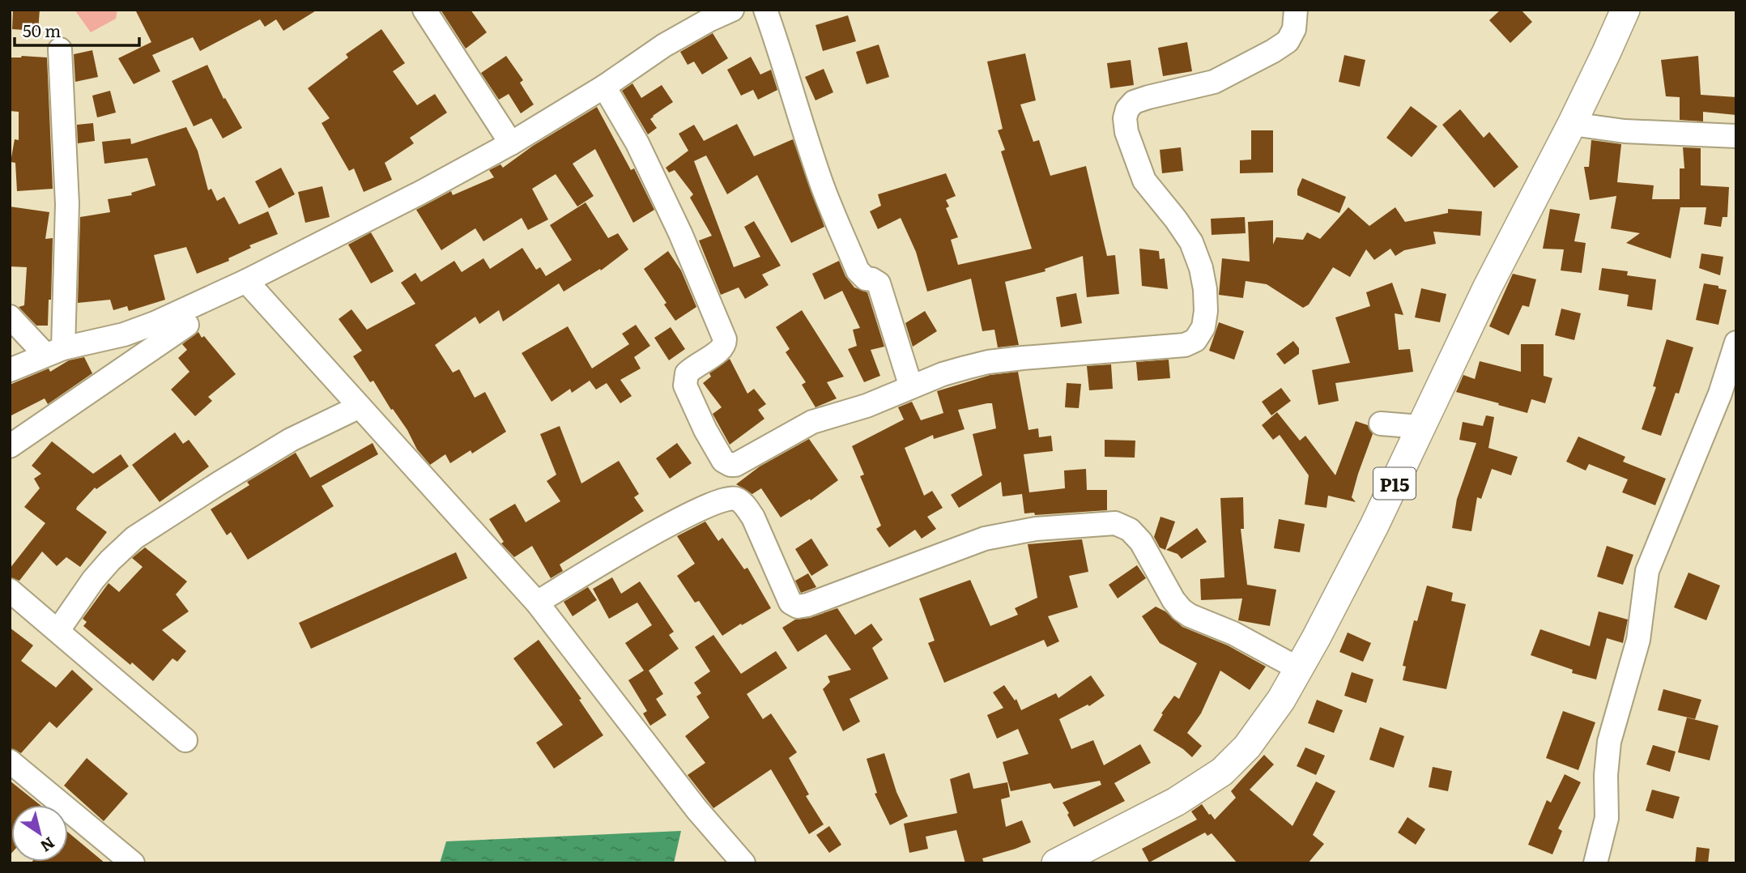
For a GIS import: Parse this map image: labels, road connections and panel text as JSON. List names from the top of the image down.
{
  "streets": {
    "main road": ["P15"]
  },
  "scale_bar": "50 m",
  "north": "bottom right"
}
